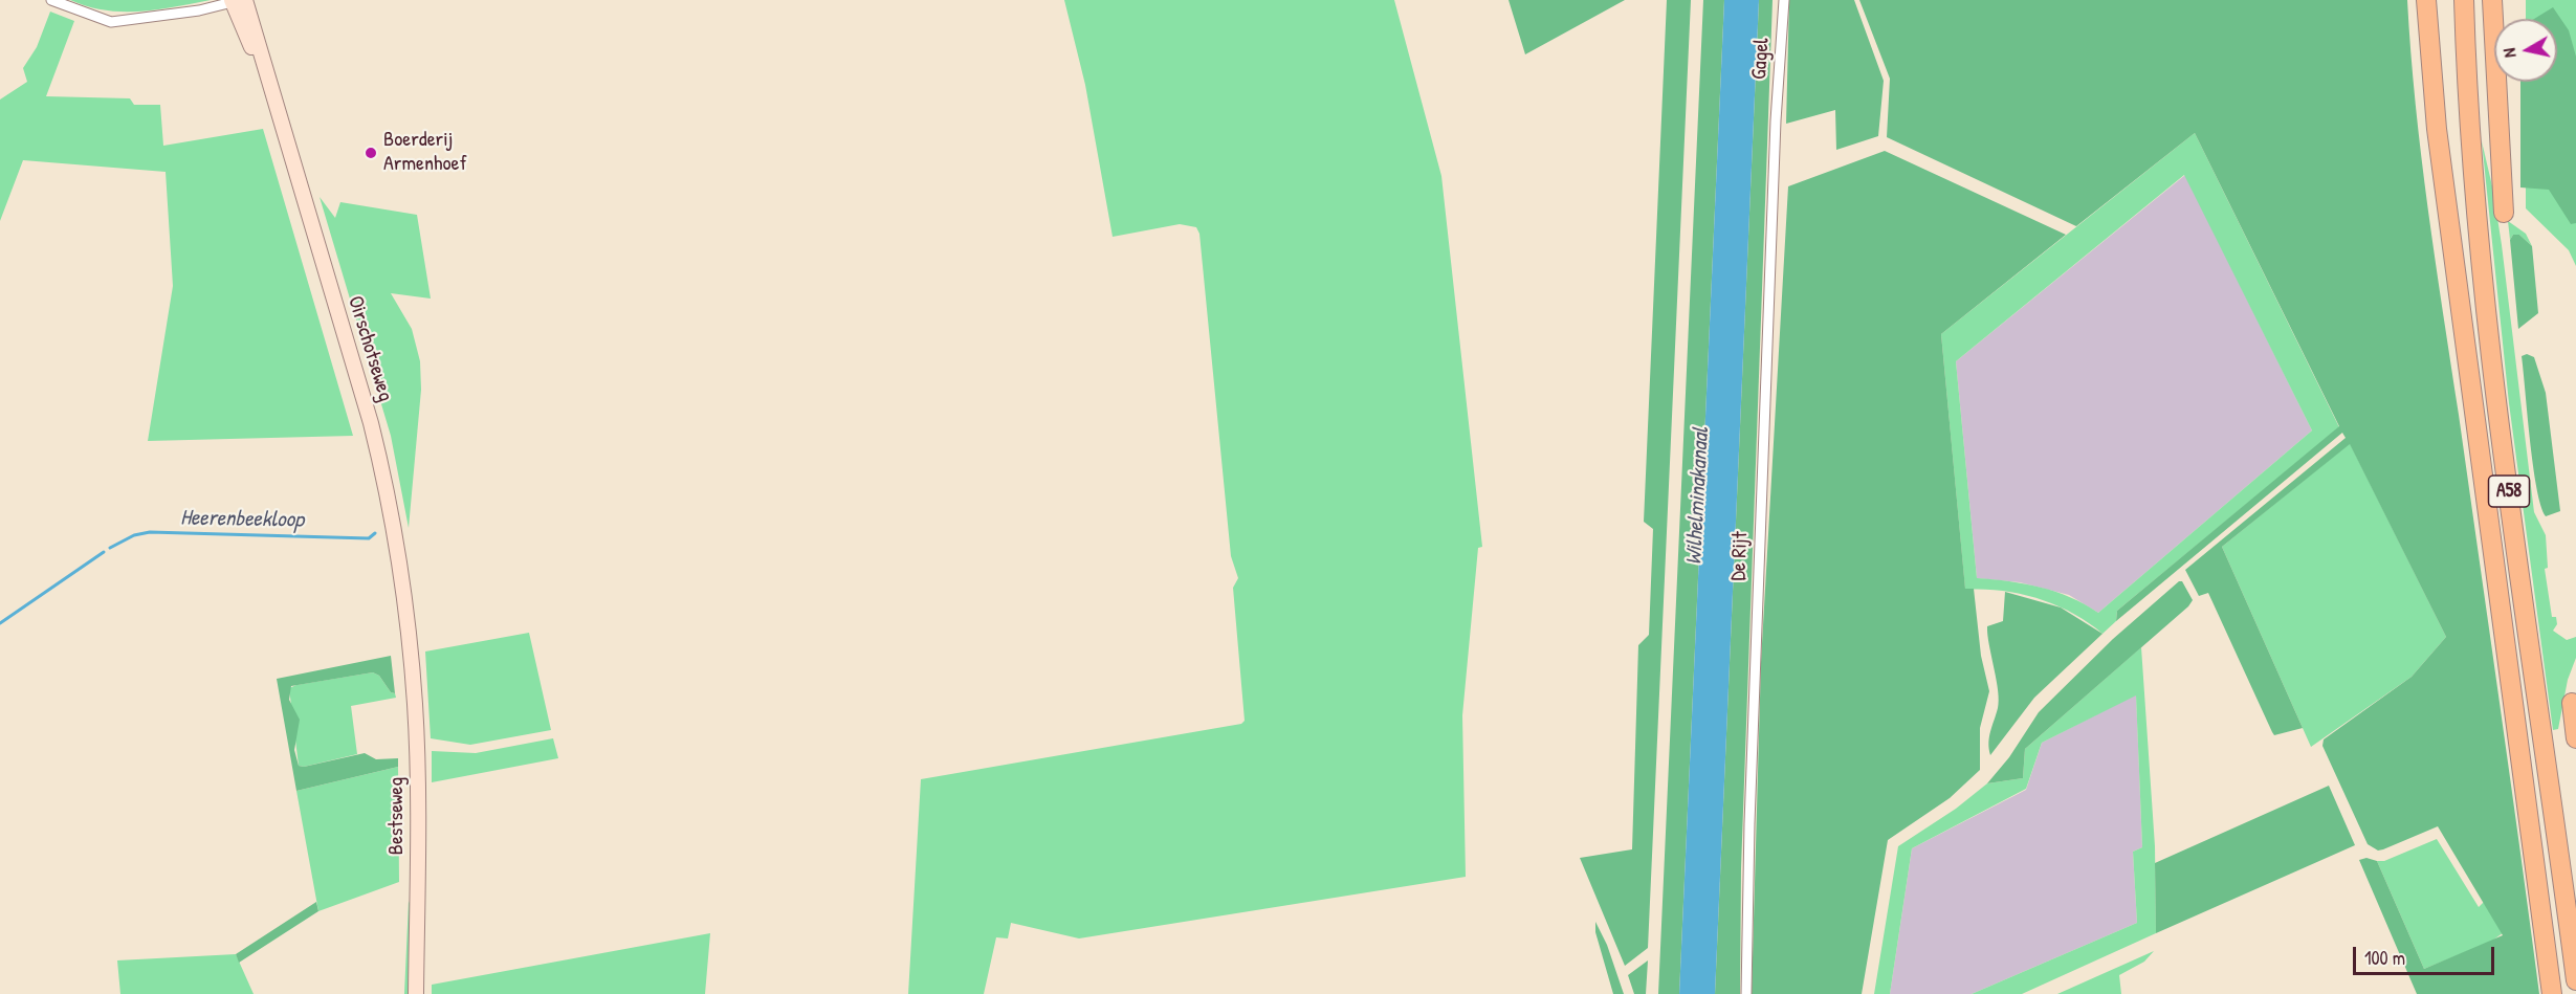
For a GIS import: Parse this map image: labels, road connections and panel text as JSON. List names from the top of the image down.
{
  "streets": {
    "highway": ["A58"],
    "main road": ["Oirschotseweg", "Bestseweg"],
    "street": ["Gagel", "De Rijt"]
  },
  "crossings": [
    ["Gagel", "De Rijt"],
    ["Oirschotseweg", "Bestseweg"]
  ],
  "water": ["Wilhelminakanaal", "Heerenbeekloop"],
  "places": ["Boerderij Armenhoef"],
  "scale_bar": "100 m",
  "north": "left"
}
